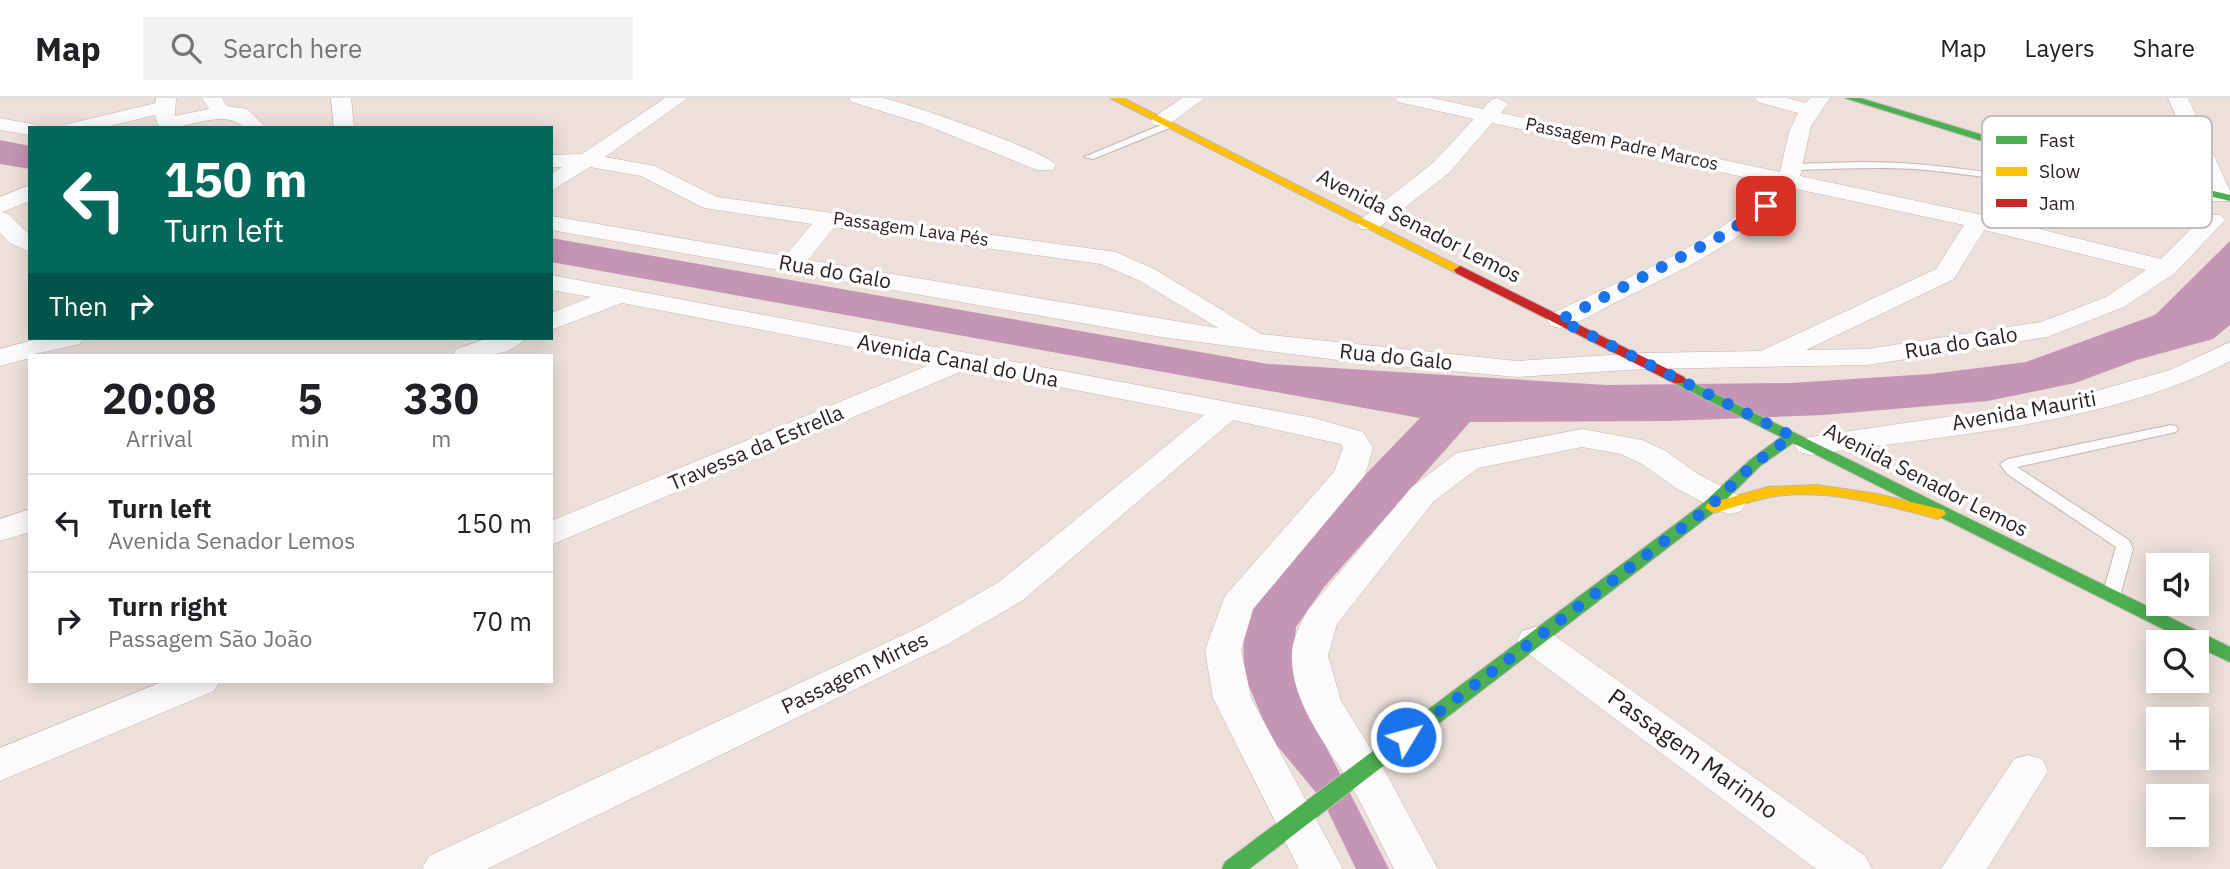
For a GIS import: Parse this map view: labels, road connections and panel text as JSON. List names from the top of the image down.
{
  "streets": {
    "main road": ["Avenida Senador Lemos"],
    "street": [
      "Passagem Padre Marcos",
      "Passagem Lava Pés",
      "Rua do Galo",
      "Avenida Canal do Una",
      "Avenida Mauriti",
      "Travessa da Estrella",
      "Passagem Mirtes",
      "Passagem Marinho"
    ]
  },
  "crossings": [
    ["Passagem Padre Marcos", "Rua do Galo"],
    ["Avenida Senador Lemos", "Rua do Galo"],
    ["Avenida Senador Lemos", "Avenida Mauriti"],
    ["Passagem Lava Pés", "Rua do Galo"],
    ["Avenida Canal do Una", "Travessa da Estrella"],
    ["Avenida Canal do Una", "Passagem Mirtes"]
  ],
  "legend": ["Fast", "Slow", "Jam"],
  "page": {
    "header": "Map",
    "search": "Search here",
    "nav": ["Map", "Layers", "Share"],
    "turn": ["150 m", "Turn left"],
    "then": "Then",
    "eta": [
      "20:08",
      "Arrival",
      "5",
      "min",
      "330",
      "m"
    ],
    "list": [
      {
        "name": "Turn left",
        "note": "Avenida Senador Lemos",
        "value": "150 m"
      },
      {
        "name": "Turn right",
        "note": "Passagem São João",
        "value": "70 m"
      }
    ],
    "map_buttons": ["+", "−"]
  }
}
